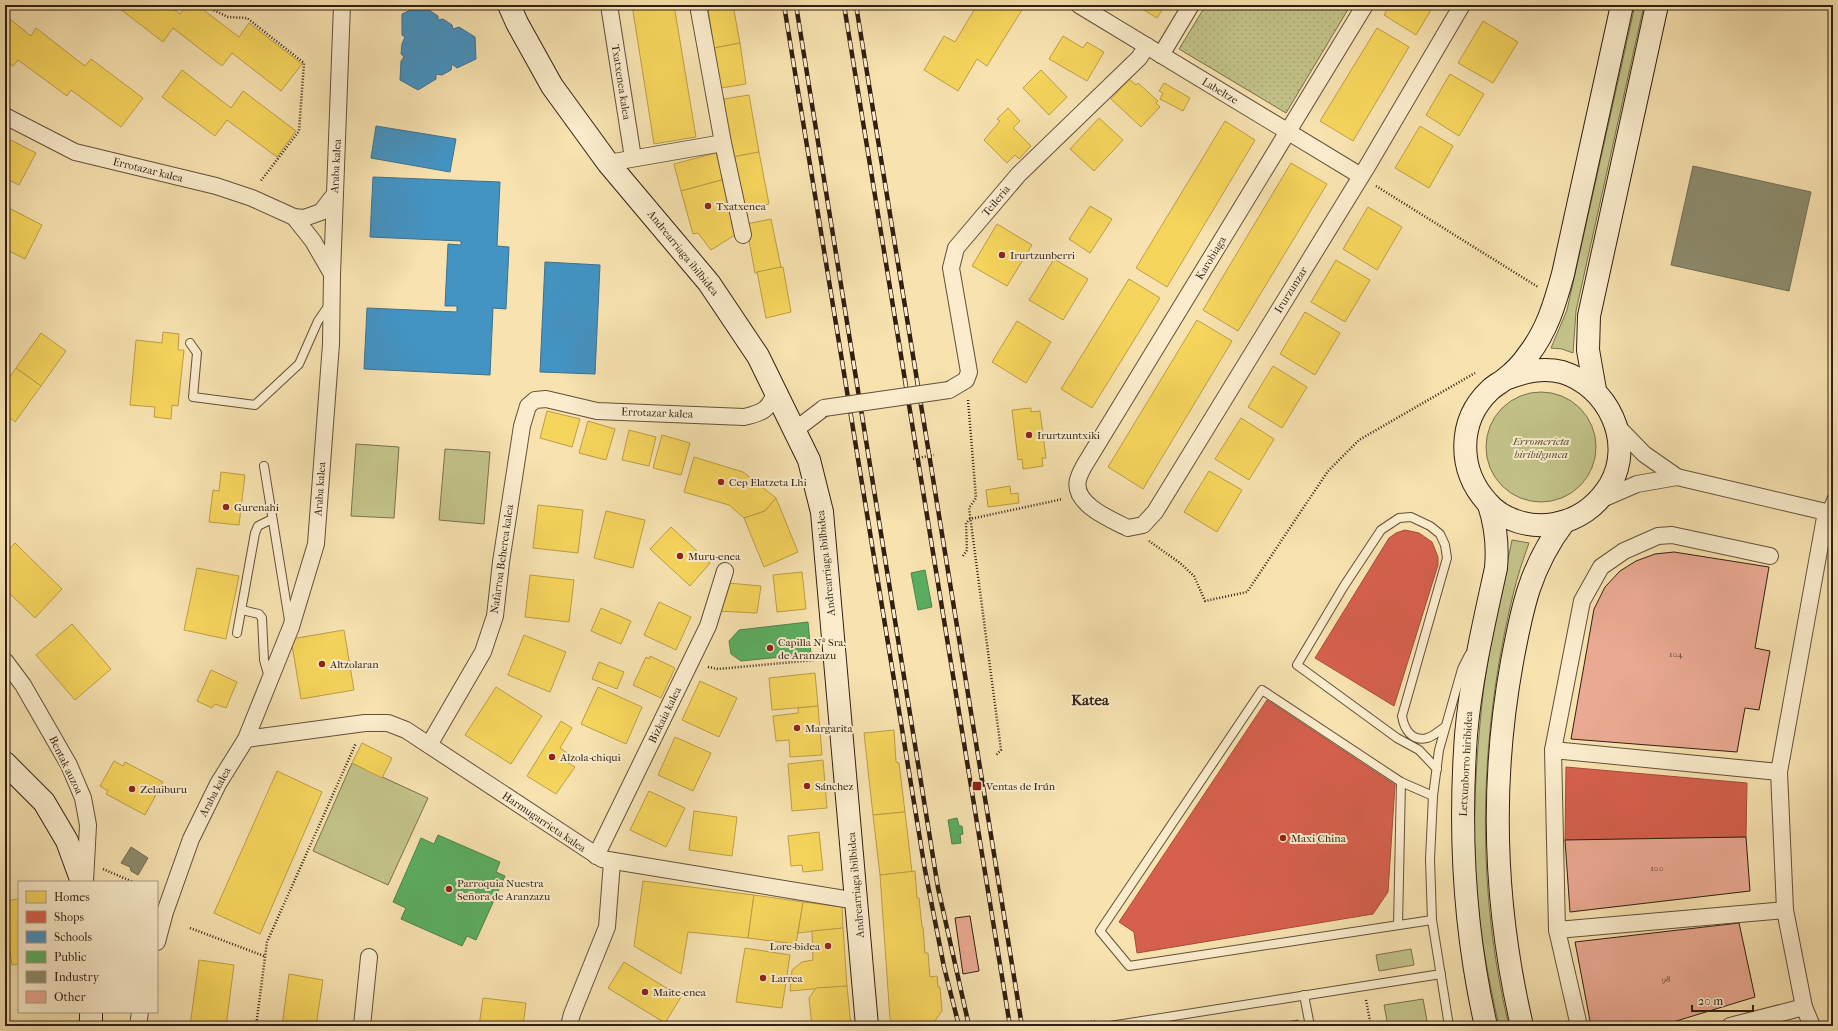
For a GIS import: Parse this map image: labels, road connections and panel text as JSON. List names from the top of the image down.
{
  "streets": {
    "main road": ["Andrearriaga ibilbidea", "Letxunborro hiribidea"],
    "street": [
      "Txatxenea kalea",
      "Labeltze",
      "Araba kalea",
      "Errotazar kalea",
      "Teileria",
      "Karobiaga",
      "Irurzunzar",
      "Nafarroa Beherea kalea",
      "Bizkaia kalea",
      "Bentak auzoa",
      "Harmugarrieta kalea"
    ]
  },
  "crossings": [
    ["Labeltze", "Teileria"],
    ["Labeltze", "Karobiaga"],
    ["Labeltze", "Irurzunzar"],
    ["Araba kalea", "Errotazar kalea"],
    ["Araba kalea", "Harmugarrieta kalea"],
    ["Errotazar kalea", "Andrearriaga ibilbidea"],
    ["Errotazar kalea", "Nafarroa Beherea kalea"],
    ["Andrearriaga ibilbidea", "Harmugarrieta kalea"],
    ["Nafarroa Beherea kalea", "Harmugarrieta kalea"],
    ["Bizkaia kalea", "Harmugarrieta kalea"]
  ],
  "districts": ["Katea"],
  "parks": ["Erromerieta biribilgunea"],
  "places": {
    "other": [
      "Txatxenea",
      "Irurtzunberri",
      "Irurtzuntxiki",
      "Cep Elatzeta Lhi",
      "Gurenahi",
      "Muru-enea",
      "Capilla Nª Sra. de Aranzazu",
      "Altzolaran",
      "Margarita",
      "Alzola-chiqui",
      "Sánchez",
      "Zelaiburu",
      "Maxi China",
      "Parroquia Nuestra Señora de Aranzazu",
      "Lore-bidea",
      "Larrea",
      "Maite-enea"
    ],
    "transit": ["Ventas de Irún"]
  },
  "house_numbers": ["104", "100", "98"],
  "legend": [
    "Homes",
    "Shops",
    "Schools",
    "Public",
    "Industry",
    "Other"
  ],
  "scale_bar": "20 m"
}
